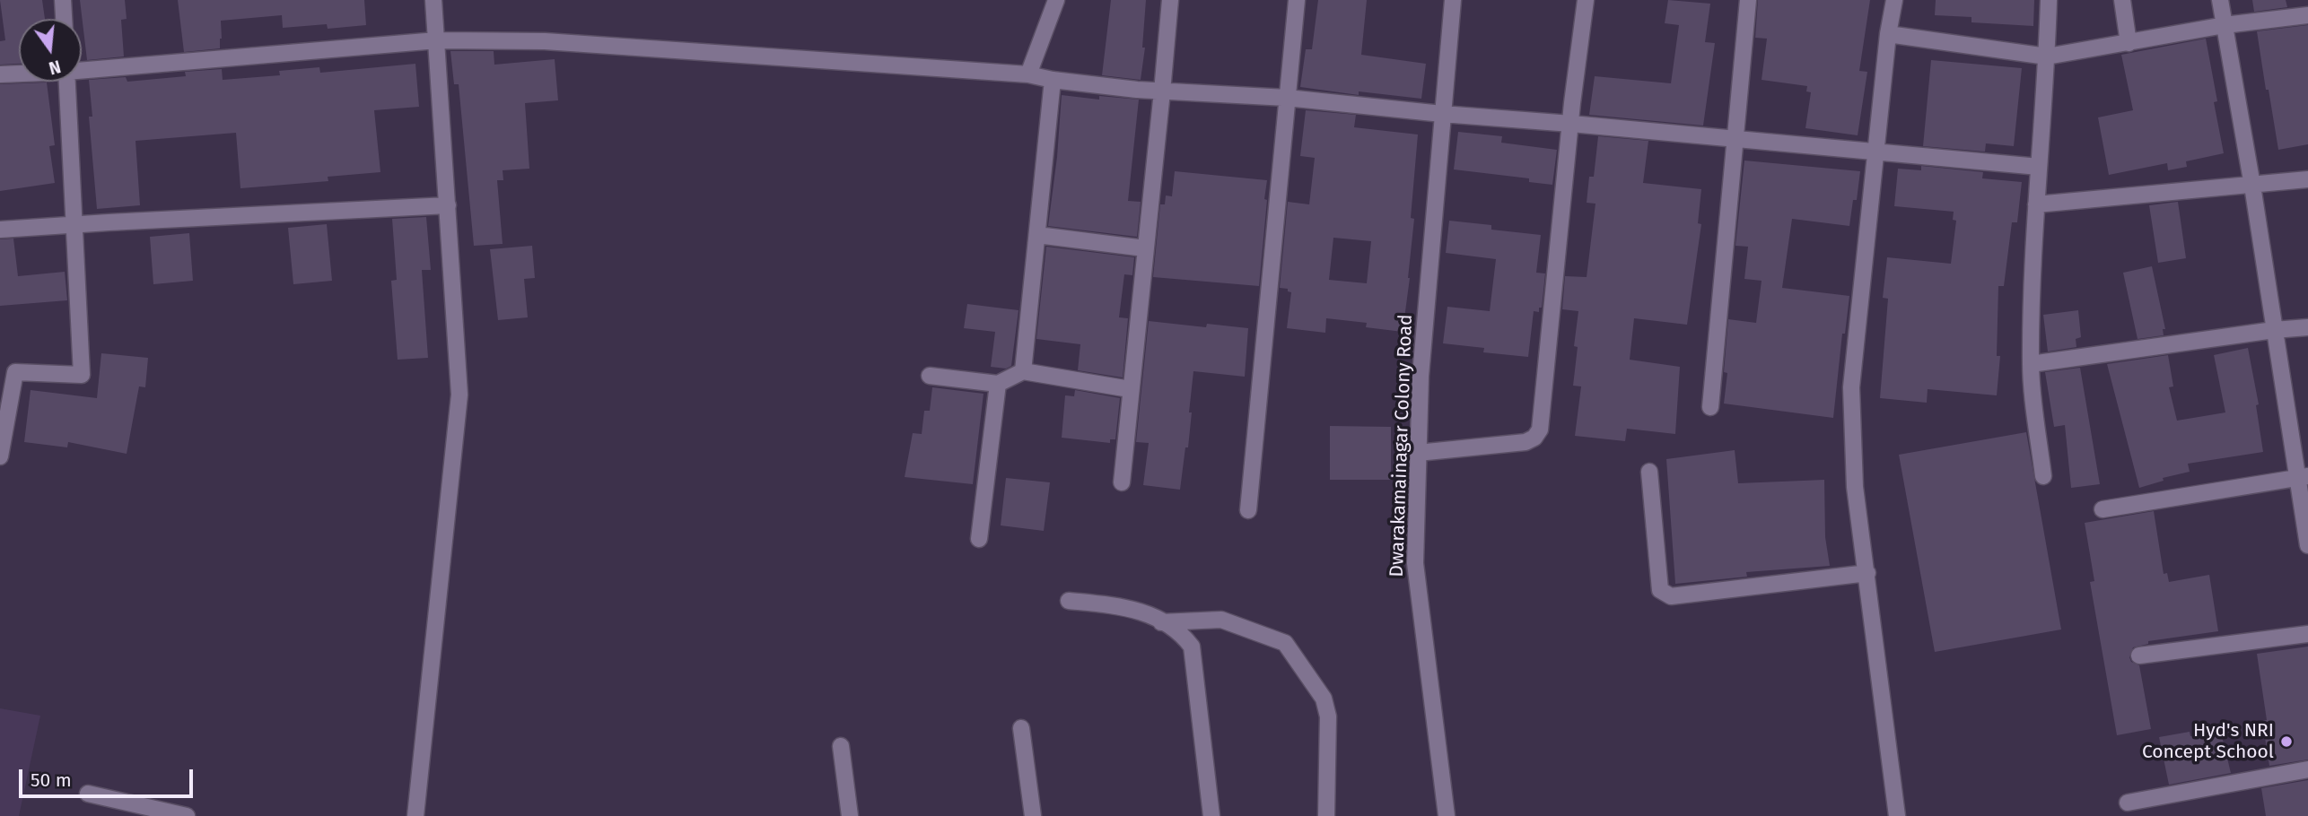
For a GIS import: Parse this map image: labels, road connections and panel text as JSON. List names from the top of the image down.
{
  "streets": {
    "street": ["Dwarakamainagar Colony Road"]
  },
  "places": ["Hyd's NRI Concept School"],
  "scale_bar": "50 m",
  "north": "bottom"
}
